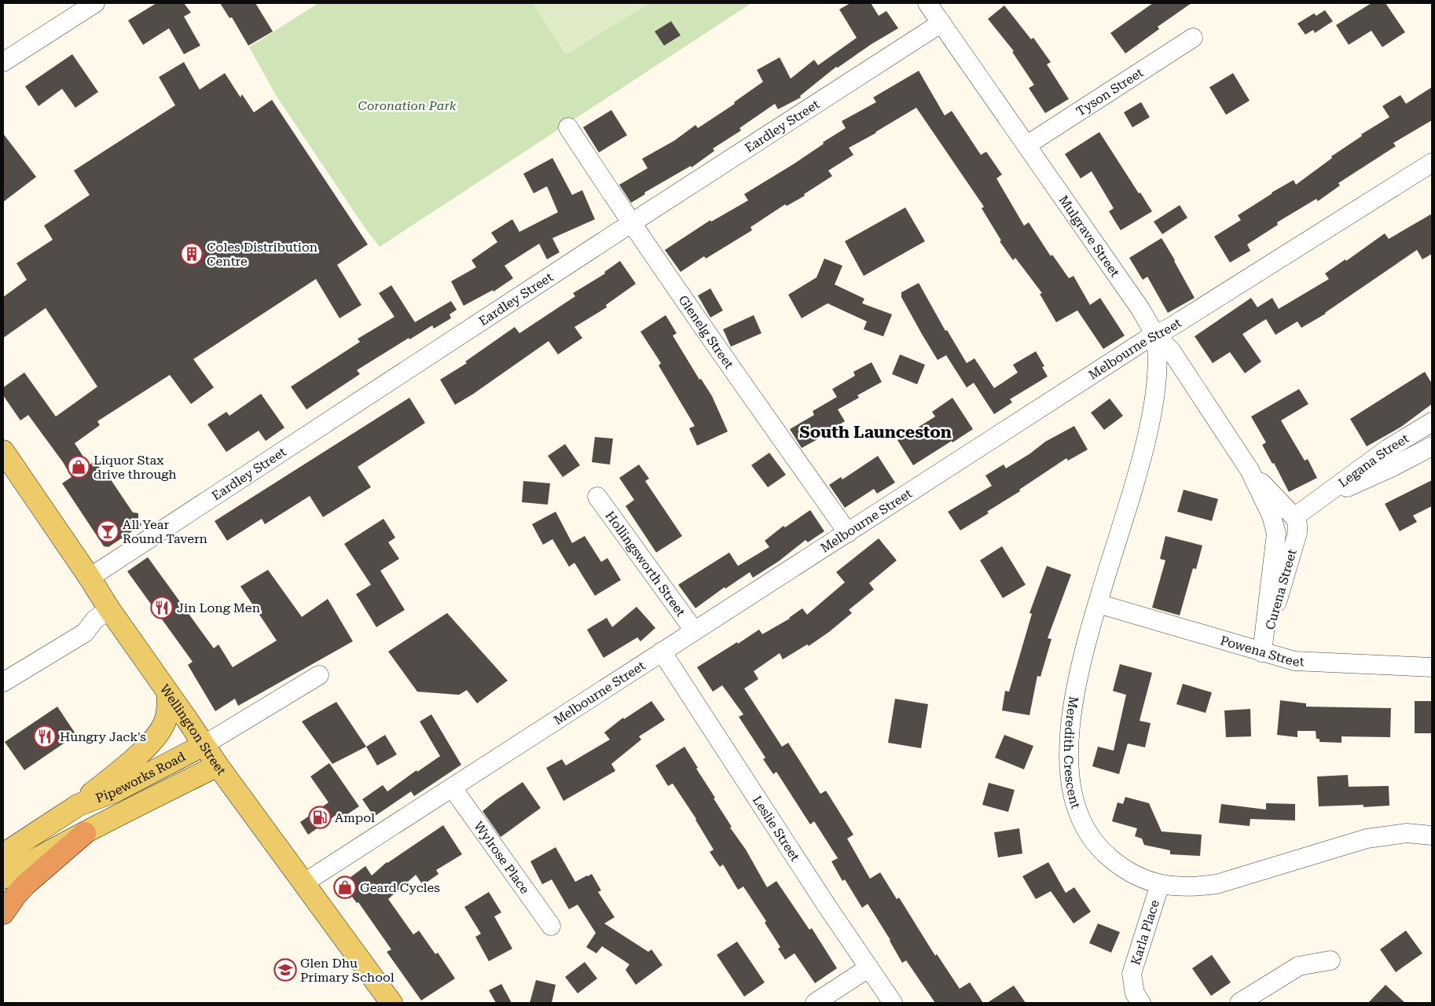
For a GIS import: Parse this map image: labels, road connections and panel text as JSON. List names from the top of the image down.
{
  "streets": {
    "main road": ["Wellington Street", "Pipeworks Road"],
    "street": [
      "Tyson Street",
      "Eardley Street",
      "Mulgrave Street",
      "Glenelg Street",
      "Melbourne Street",
      "Legana Street",
      "Hollingsworth Street",
      "Curena Street",
      "Powena Street",
      "Meredith Crescent",
      "Leslie Street",
      "Wylrose Place",
      "Karla Place"
    ]
  },
  "crossings": [
    ["Tyson Street", "Mulgrave Street"],
    ["Eardley Street", "Mulgrave Street"],
    ["Eardley Street", "Glenelg Street"],
    ["Eardley Street", "Wellington Street"],
    ["Mulgrave Street", "Melbourne Street"],
    ["Mulgrave Street", "Legana Street"],
    ["Mulgrave Street", "Curena Street"],
    ["Mulgrave Street", "Meredith Crescent"],
    ["Glenelg Street", "Melbourne Street"],
    ["Melbourne Street", "Hollingsworth Street"],
    ["Melbourne Street", "Wellington Street"],
    ["Melbourne Street", "Meredith Crescent"],
    ["Melbourne Street", "Leslie Street"],
    ["Melbourne Street", "Wylrose Place"],
    ["Legana Street", "Curena Street"],
    ["Curena Street", "Powena Street"],
    ["Powena Street", "Meredith Crescent"],
    ["Wellington Street", "Pipeworks Road"],
    ["Meredith Crescent", "Karla Place"]
  ],
  "districts": ["South Launceston"],
  "parks": ["Coronation Park"],
  "places": {
    "building": ["Coles Distribution Centre"],
    "shop": ["Liquor Stax drive through", "Geard Cycles"],
    "bar": ["All Year Round Tavern"],
    "restaurant": ["Jin Long Men", "Hungry Jack's"],
    "fuel station": ["Ampol"],
    "school or university": ["Glen Dhu Primary School"]
  }
}
